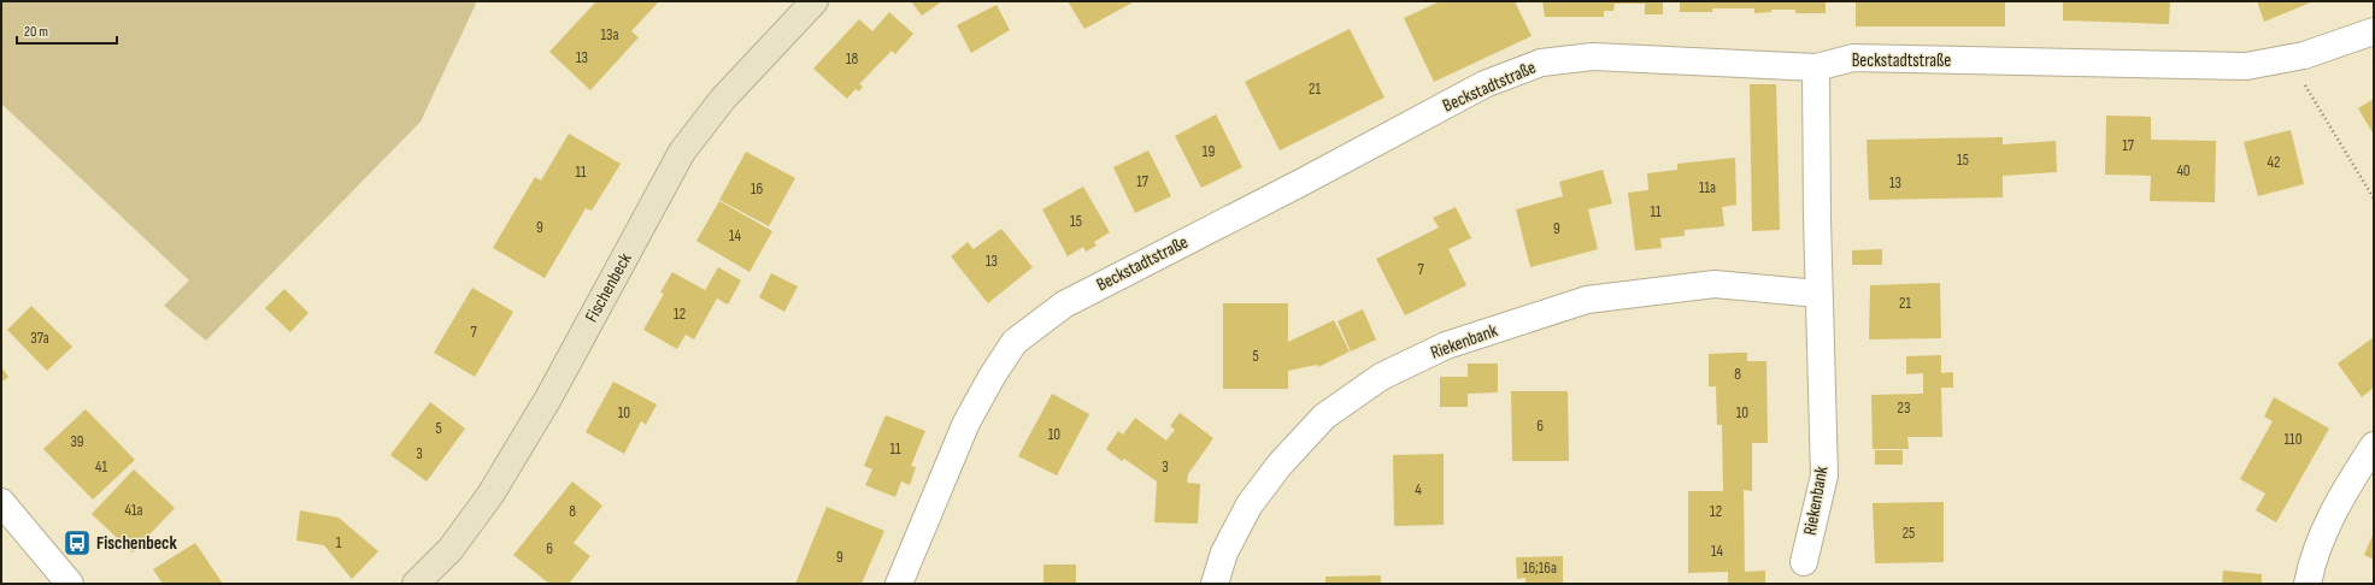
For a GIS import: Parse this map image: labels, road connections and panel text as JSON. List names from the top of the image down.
{
  "streets": {
    "street": ["Beckstadtstraße", "Fischenbeck", "Riekenbank"]
  },
  "crossings": [
    ["Beckstadtstraße", "Riekenbank"]
  ],
  "places": {
    "bus stop": ["Fischenbeck"]
  },
  "house_numbers": [
    "13a",
    "13",
    "18",
    "21",
    "17",
    "19",
    "15",
    "42",
    "40",
    "11",
    "17",
    "13",
    "11a",
    "16",
    "11",
    "15",
    "9",
    "9",
    "14",
    "13",
    "7",
    "21",
    "12",
    "7",
    "37a",
    "5",
    "8",
    "23",
    "10",
    "10",
    "6",
    "5",
    "10",
    "110",
    "39",
    "11",
    "3",
    "41",
    "3",
    "4",
    "41a",
    "8",
    "12",
    "25",
    "1",
    "6",
    "14",
    "9",
    "16;16a"
  ],
  "scale_bar": "20 m"
}
